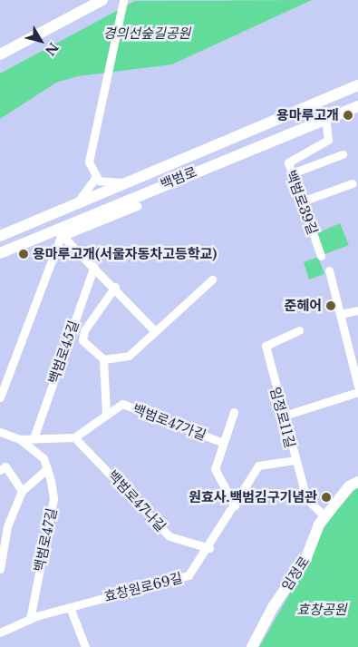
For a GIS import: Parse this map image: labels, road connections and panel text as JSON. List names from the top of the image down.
{
  "streets": {
    "main road": ["백범로", "임정로"],
    "street": [
      "백범로39길",
      "백범로45길",
      "임정로11길",
      "백범로47가길",
      "백범로47나길",
      "백범로47길",
      "효창원로69길"
    ]
  },
  "crossings": [
    ["백범로", "백범로39길"],
    ["임정로11길", "임정로"],
    ["임정로11길", "효창원로69길"],
    ["백범로47가길", "백범로47나길"],
    ["백범로47가길", "효창원로69길"],
    ["백범로47나길", "효창원로69길"],
    ["백범로47길", "효창원로69길"]
  ],
  "parks": ["경의선숲길공원", "효창공원"],
  "places": [
    "용마루고개",
    "용마루고개(서울자동차고등학교)",
    "준헤어",
    "원효사.백범김구기념관"
  ],
  "north": "bottom right"
}
